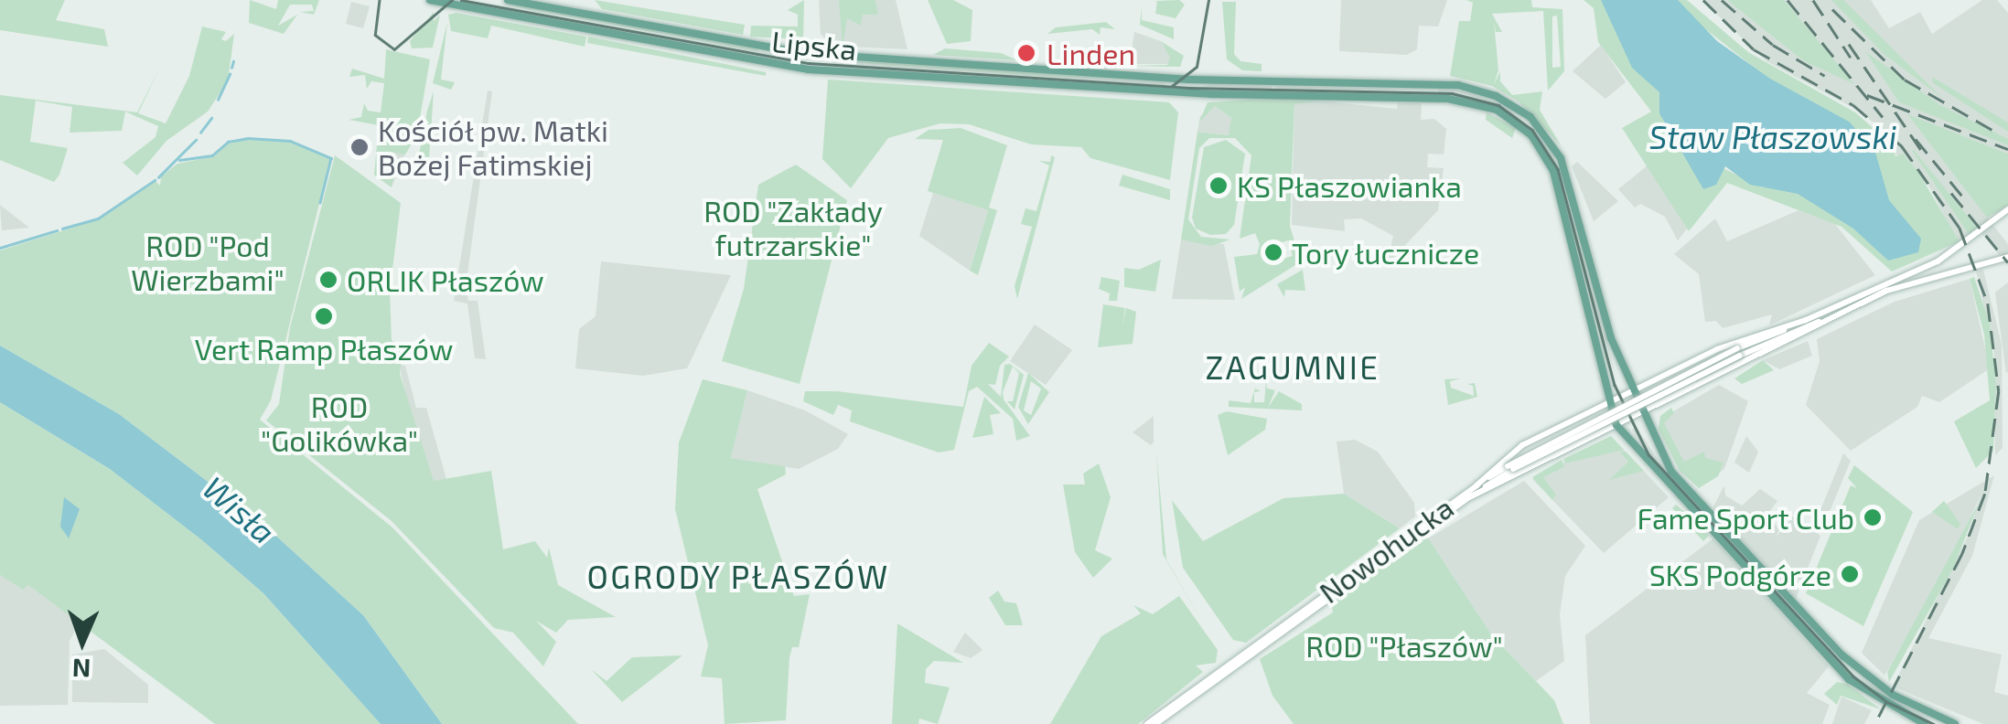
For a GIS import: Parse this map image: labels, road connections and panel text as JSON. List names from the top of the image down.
{
  "streets": {
    "main road": ["Lipska", "Nowohucka"]
  },
  "crossings": [
    ["Lipska", "Nowohucka"]
  ],
  "districts": ["ZAGUMNIE", "OGRODY PŁASZÓW"],
  "water": ["Staw Płaszowski", "Wisła"],
  "parks": [
    "ROD \"Zakłady futrzarskie\"",
    "ROD \"Pod Wierzbami\"",
    "ROD \"Golikówka\"",
    "ROD \"Płaszów\""
  ],
  "places": [
    "Linden",
    "Kościół pw. Matki Bożej Fatimskiej",
    "KS Płaszowianka",
    "Tory łucznicze",
    "ORLIK Płaszów",
    "Vert Ramp Płaszów",
    "Fame Sport Club",
    "SKS Podgórze"
  ],
  "north": "bottom"
}
